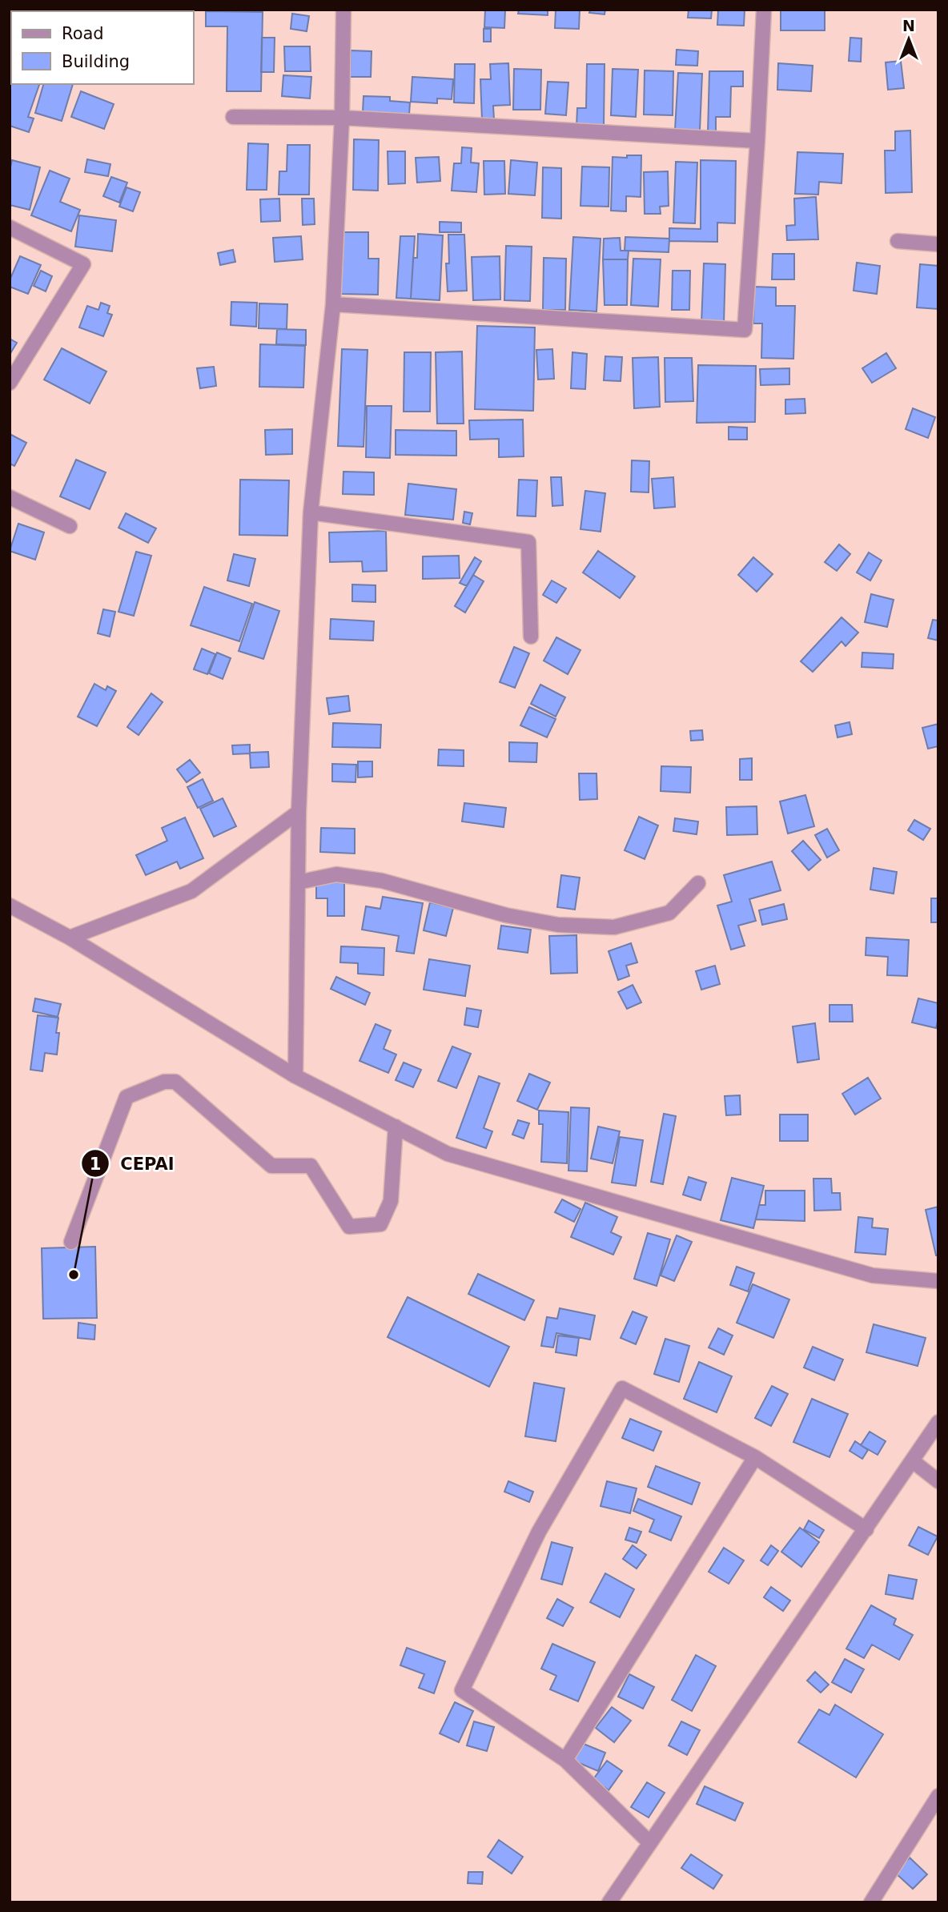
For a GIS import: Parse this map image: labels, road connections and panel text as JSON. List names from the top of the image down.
{
  "places": ["CEPAI"],
  "legend": ["Road", "Building"],
  "north": "top"
}
